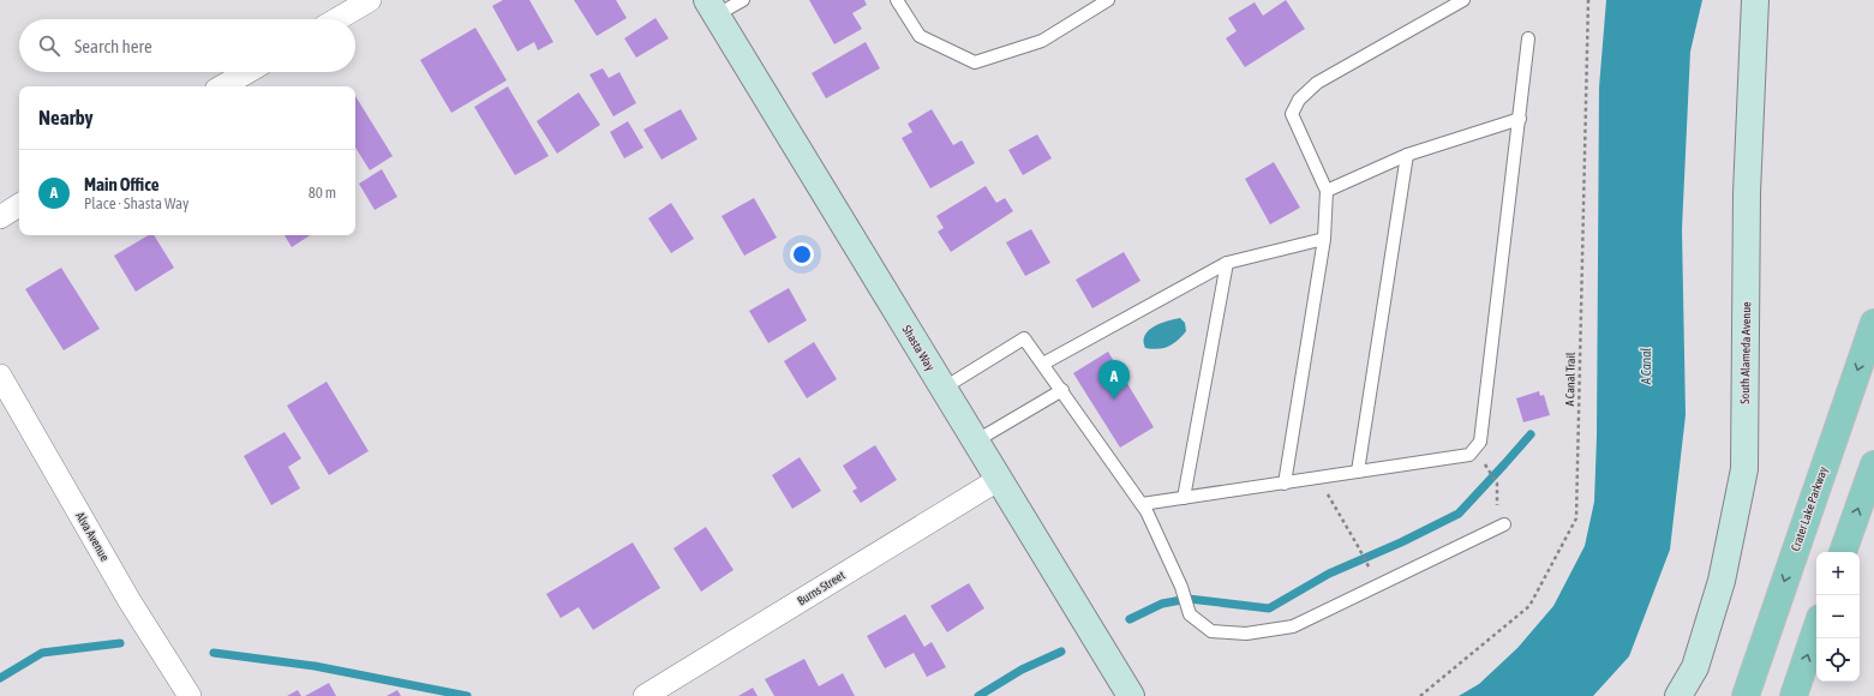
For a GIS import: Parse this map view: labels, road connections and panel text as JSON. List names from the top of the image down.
{
  "streets": {
    "main road": ["Shasta Way", "South Alameda Avenue", "Crater Lake Parkway"],
    "street": ["Alva Avenue", "Burns Street"],
    "path": ["A Canal Trail"]
  },
  "crossings": [
    ["Shasta Way", "Burns Street"]
  ],
  "water": ["A Canal"],
  "page": {
    "search": "Search here",
    "heading": "Nearby",
    "list": [
      {
        "mark": "A",
        "name": "Main Office",
        "note": "Place · Shasta Way",
        "value": "80 m"
      }
    ],
    "pins": "A",
    "map_buttons": ["+", "−"]
  }
}
